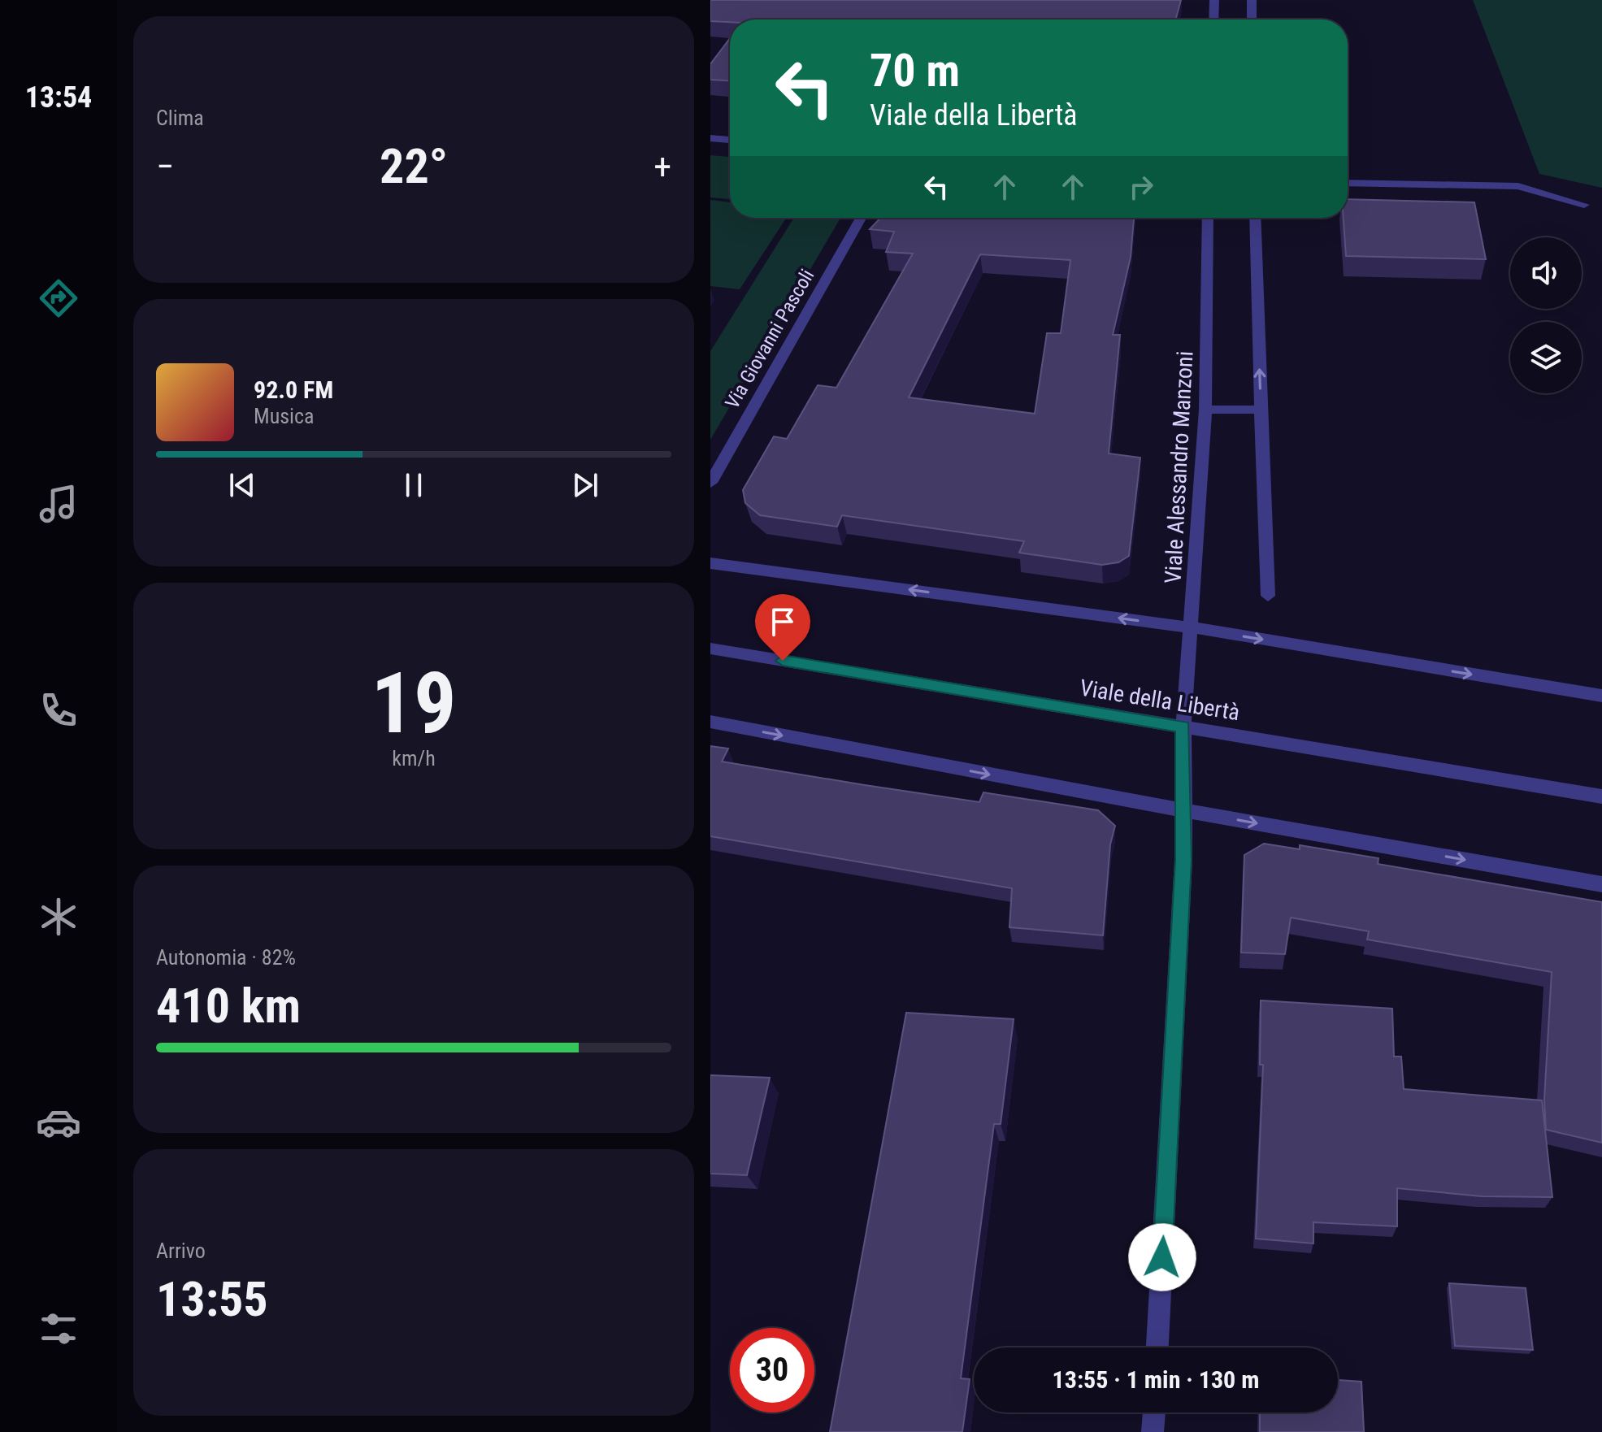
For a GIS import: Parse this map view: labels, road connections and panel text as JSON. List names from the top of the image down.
{
  "streets": {
    "street": ["Via Giovanni Pascoli", "Viale Alessandro Manzoni", "Viale della Libertà"]
  },
  "crossings": [
    ["Viale Alessandro Manzoni", "Viale della Libertà"]
  ],
  "page": {
    "tabs": "13:54",
    "tile": [
      "Clima",
      ["19", "km/h"],
      ["Autonomia · 82%", "410 km"],
      ["Arrivo", "13:55"]
    ],
    "turn": ["70 m", "Viale della Libertà"],
    "heat": ["−", "22°", "+"],
    "song": ["92.0 FM", "Musica"],
    "limit": "30",
    "trip": "13:55 · 1 min · 130 m"
  }
}
